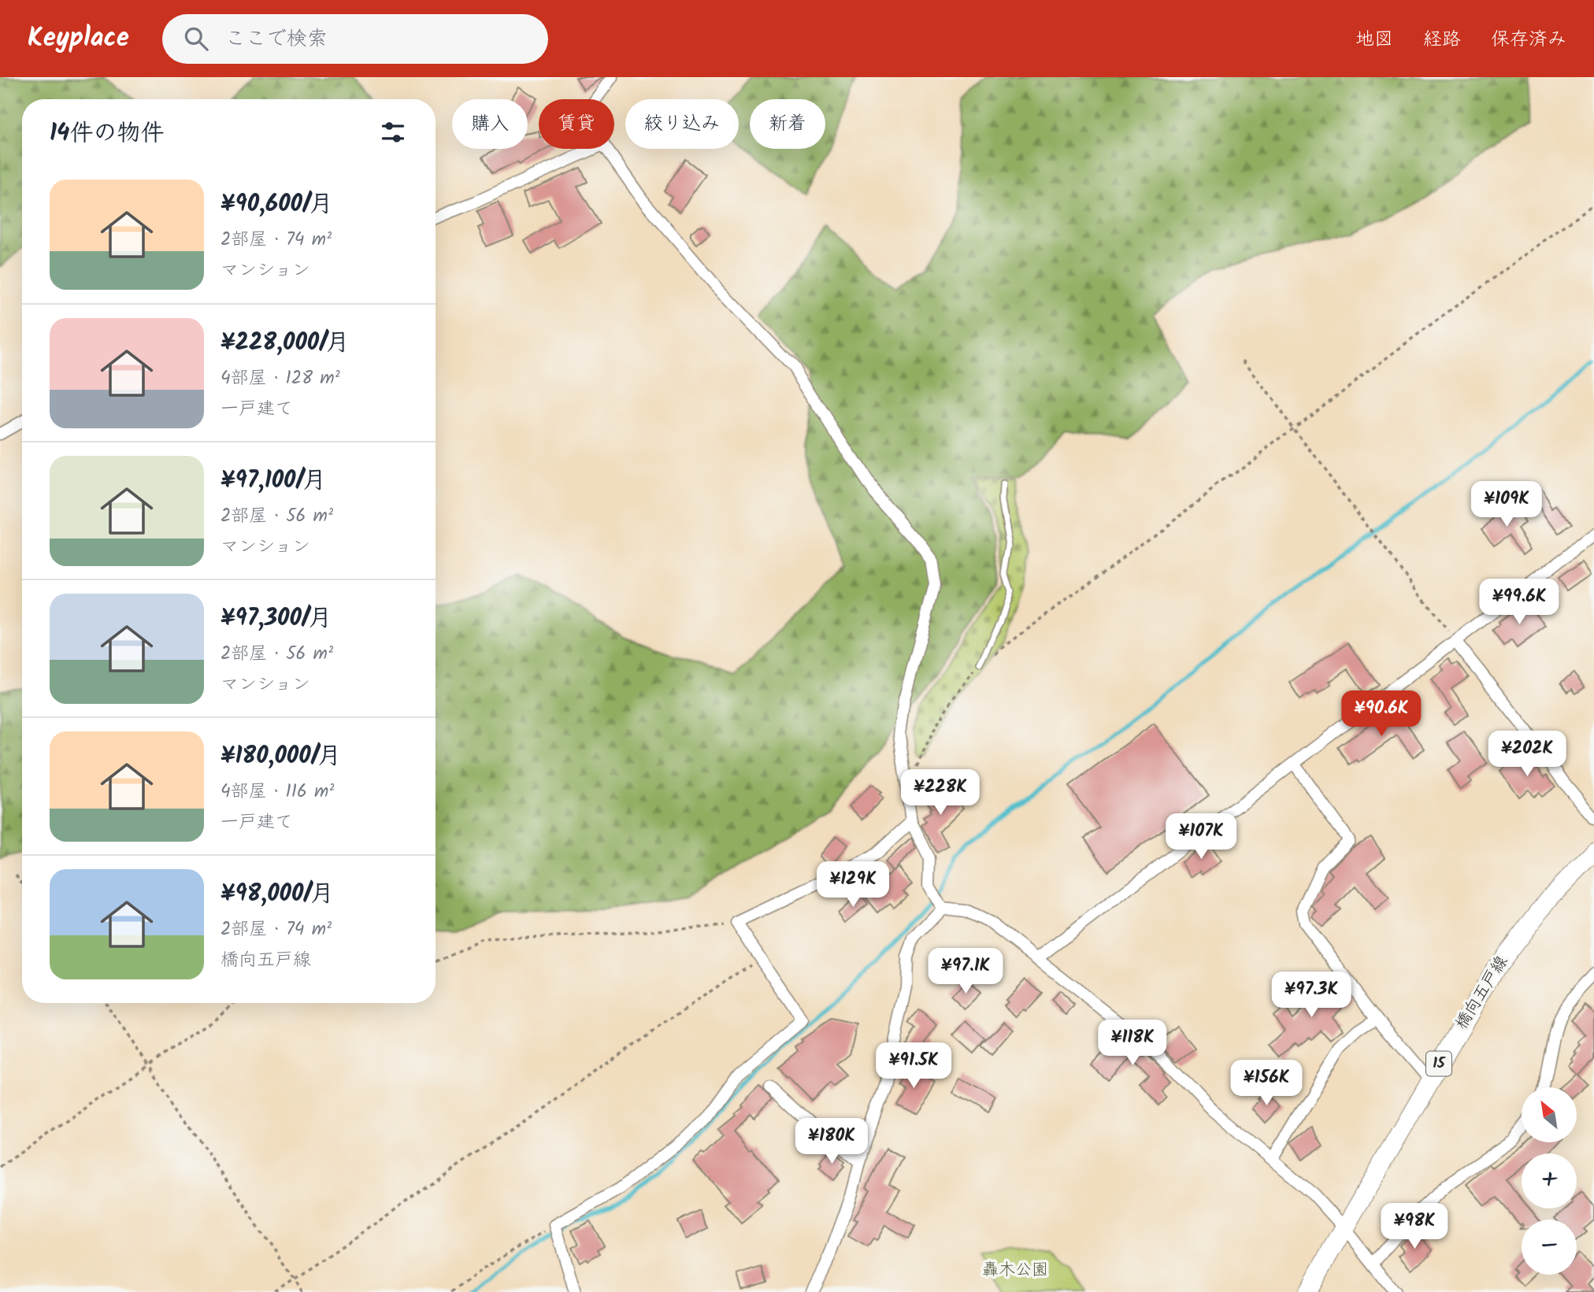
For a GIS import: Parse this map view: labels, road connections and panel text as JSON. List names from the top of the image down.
{
  "streets": {
    "main road": ["橋向五戸線", "15"]
  },
  "parks": ["轟木公園"],
  "north": "top left",
  "page": {
    "header": "Keyplace",
    "search": "ここで検索",
    "nav": ["地図", "経路", "保存済み"],
    "chip": [
      "購入",
      "賃貸",
      "絞り込み",
      "新着"
    ],
    "heading": "14件の物件",
    "list": [
      {
        "name": "¥90,600/月",
        "note": "2部屋 · 74 m² · マンション"
      },
      {
        "name": "¥228,000/月",
        "note": "4部屋 · 128 m² · 一戸建て"
      },
      {
        "name": "¥97,100/月",
        "note": "2部屋 · 56 m² · マンション"
      },
      {
        "name": "¥97,300/月",
        "note": "2部屋 · 56 m² · マンション"
      },
      {
        "name": "¥180,000/月",
        "note": "4部屋 · 116 m² · 一戸建て"
      },
      {
        "name": "¥98,000/月",
        "note": "2部屋 · 74 m² · 橋向五戸線"
      }
    ],
    "price": [
      "¥109K",
      "¥99.6K",
      "¥90.6K",
      "¥202K",
      "¥228K",
      "¥107K",
      "¥129K",
      "¥97.1K",
      "¥97.3K",
      "¥118K",
      "¥91.5K",
      "¥156K",
      "¥180K",
      "¥98K"
    ],
    "map_buttons": ["+", "−"]
  }
}
